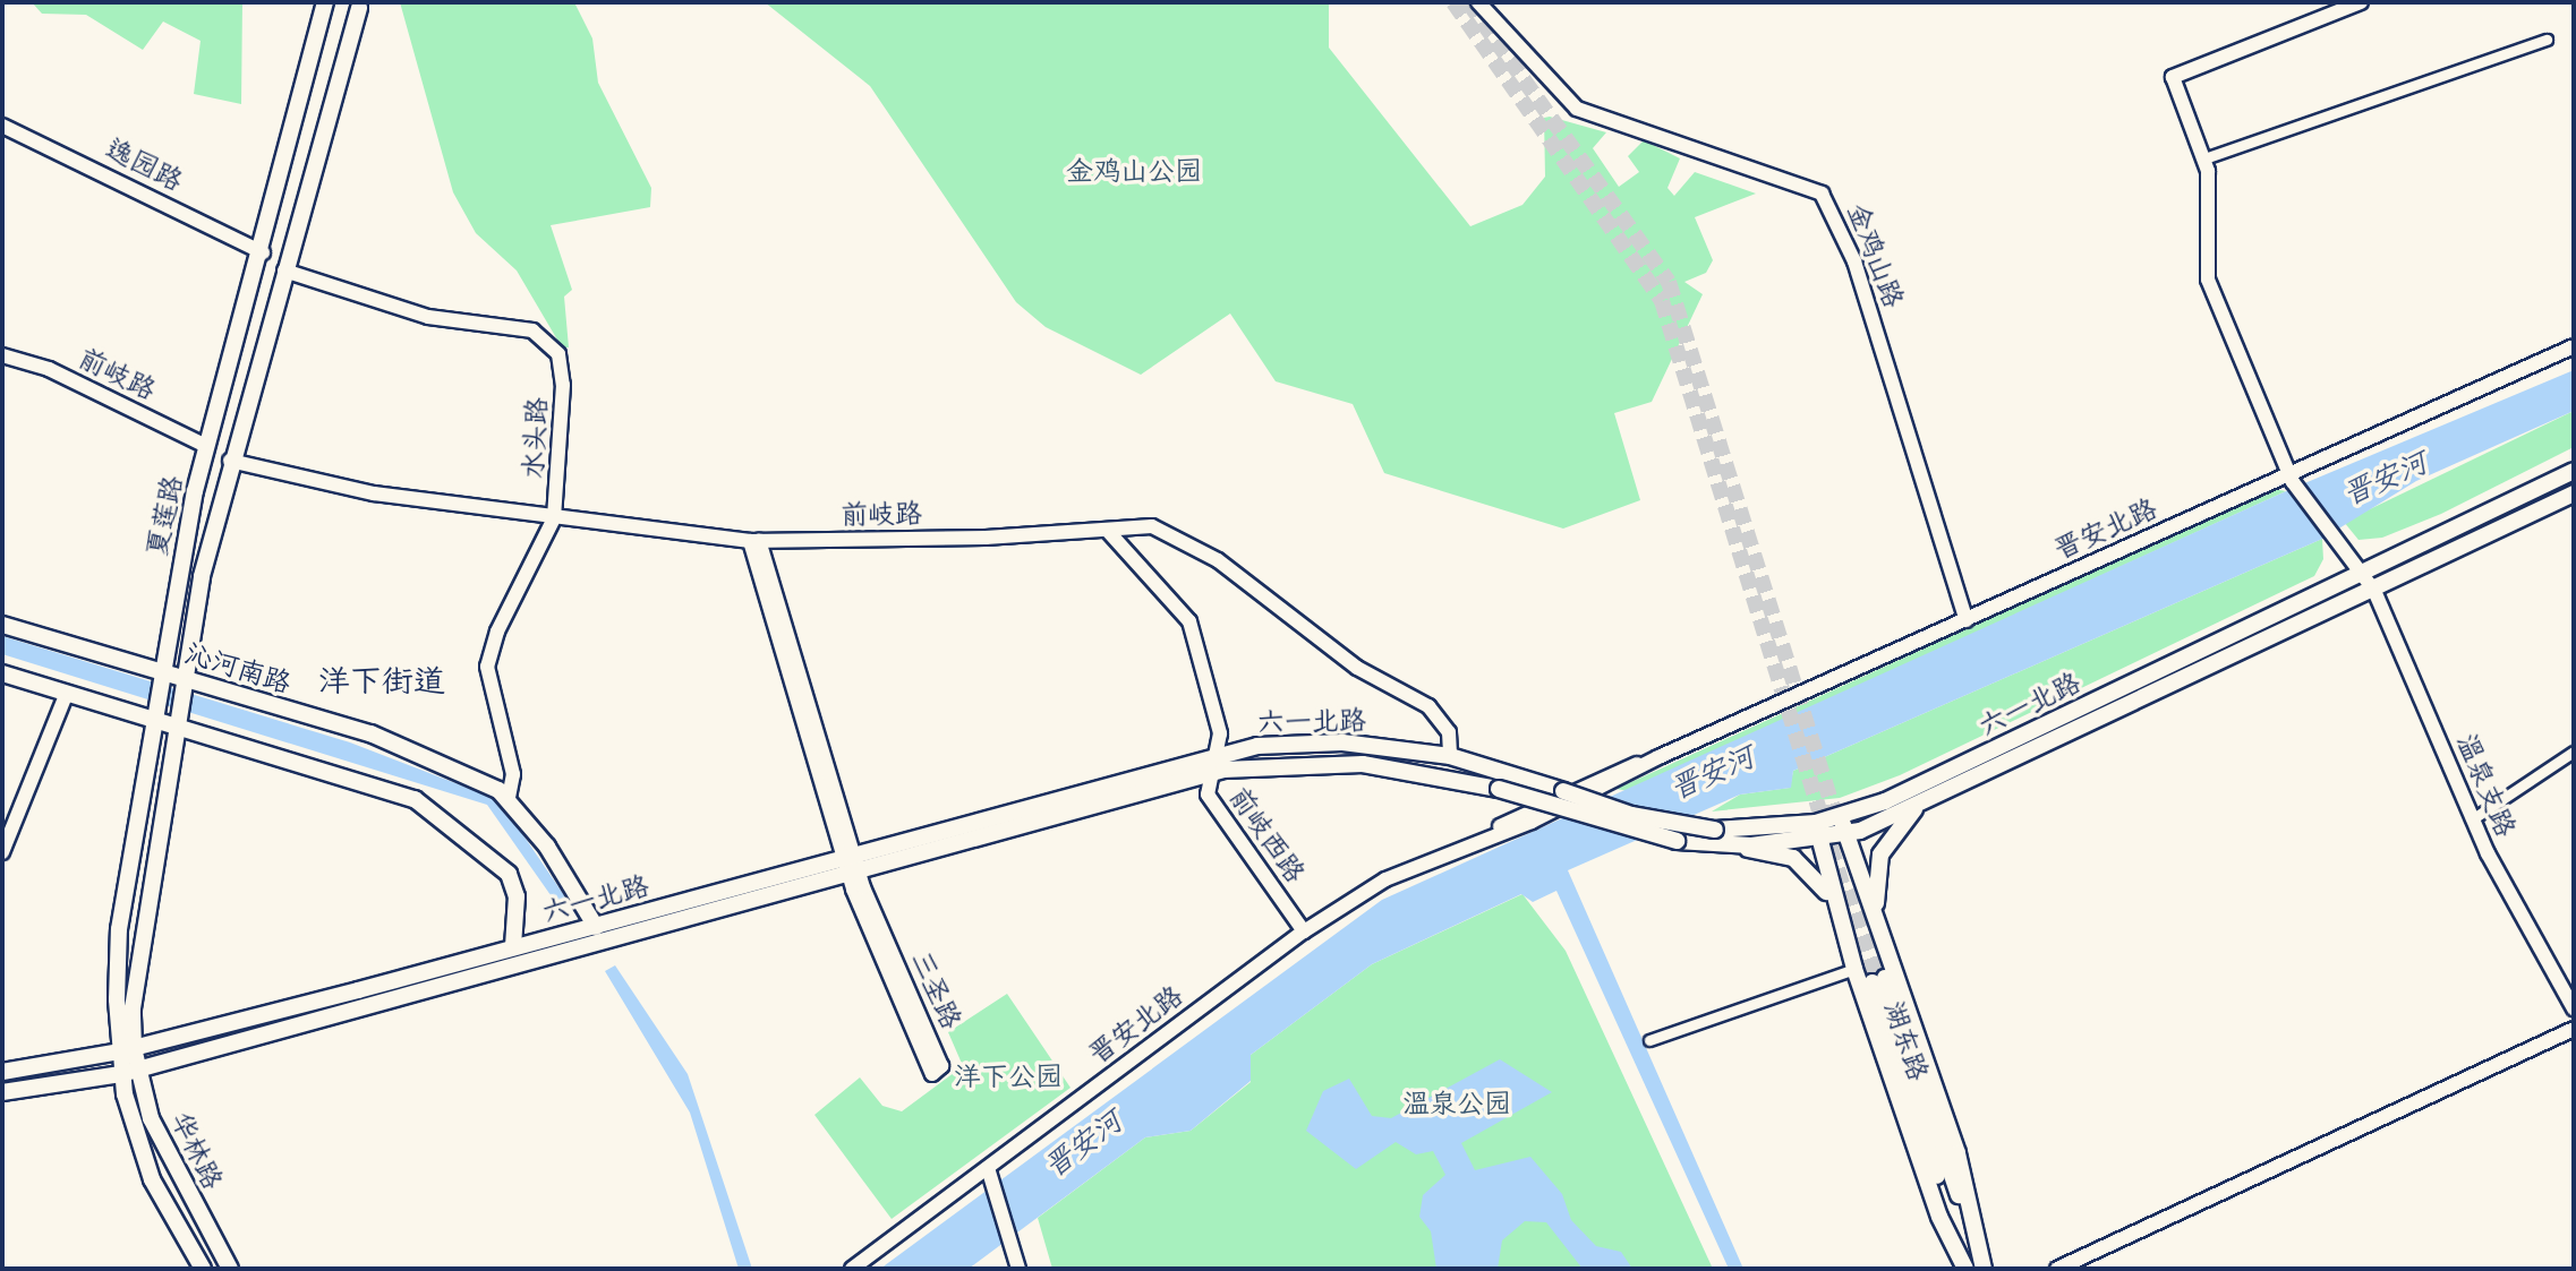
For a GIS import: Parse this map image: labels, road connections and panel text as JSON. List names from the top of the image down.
{
  "streets": {
    "main road": [
      "夏莲路",
      "沁河南路",
      "六一北路",
      "湖东路",
      "华林路"
    ],
    "street": [
      "逸园路",
      "金鸡山路",
      "前岐路",
      "水头路",
      "晋安北路",
      "温泉支路",
      "前岐西路",
      "三圣路"
    ]
  },
  "crossings": [
    ["逸园路", "夏莲路"],
    ["金鸡山路", "晋安北路"],
    ["前岐路", "水头路"],
    ["前岐路", "夏莲路"],
    ["前岐路", "六一北路"],
    ["前岐路", "前岐西路"],
    ["前岐路", "三圣路"],
    ["水头路", "夏莲路"],
    ["水头路", "沁河南路"],
    ["夏莲路", "沁河南路"],
    ["夏莲路", "六一北路"],
    ["夏莲路", "华林路"],
    ["晋安北路", "温泉支路"],
    ["晋安北路", "前岐西路"],
    ["六一北路", "温泉支路"],
    ["六一北路", "前岐西路"],
    ["六一北路", "三圣路"],
    ["六一北路", "湖东路"],
    ["六一北路", "华林路"]
  ],
  "districts": ["洋下街道"],
  "water": ["晋安河"],
  "parks": ["金鸡山公园", "洋下公园", "温泉公园"]
}
